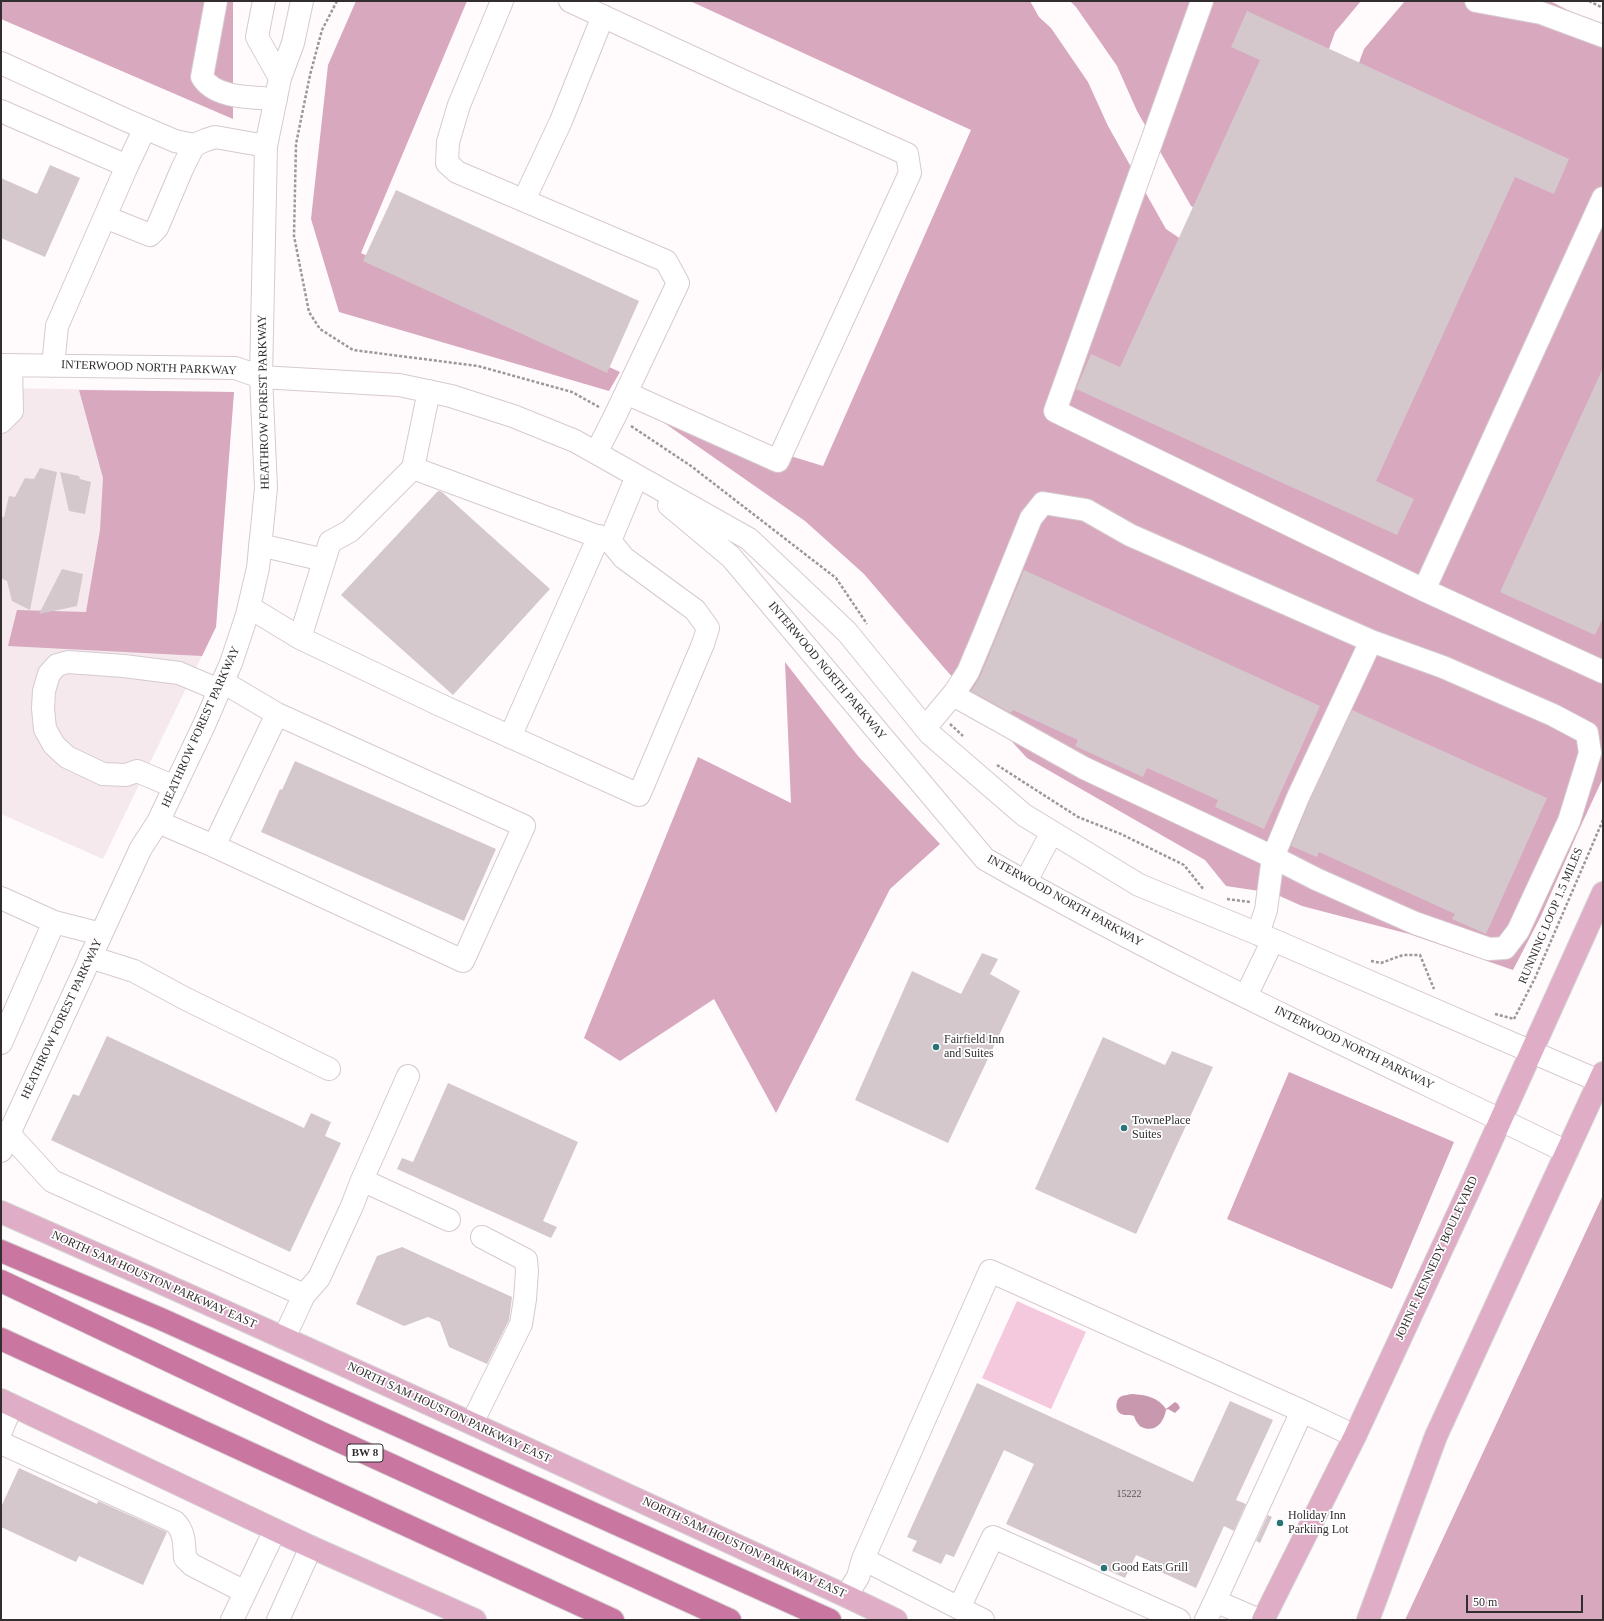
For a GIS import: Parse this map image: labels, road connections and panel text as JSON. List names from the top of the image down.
{
  "streets": {
    "highway": ["BW 8"],
    "main road": ["JOHN F. KENNEDY BOULEVARD", "NORTH SAM HOUSTON PARKWAY EAST"],
    "street": ["INTERWOOD NORTH PARKWAY", "HEATHROW FOREST PARKWAY"],
    "path": ["RUNNING LOOP 1.5 MILES"]
  },
  "crossings": [
    ["INTERWOOD NORTH PARKWAY", "HEATHROW FOREST PARKWAY"],
    ["INTERWOOD NORTH PARKWAY", "JOHN F. KENNEDY BOULEVARD"]
  ],
  "places": [
    "Fairfield Inn and Suites",
    "TownePlace Suites",
    "Holiday Inn Parkiing Lot",
    "Good Eats Grill"
  ],
  "house_numbers": ["15222"],
  "scale_bar": "50 m"
}
